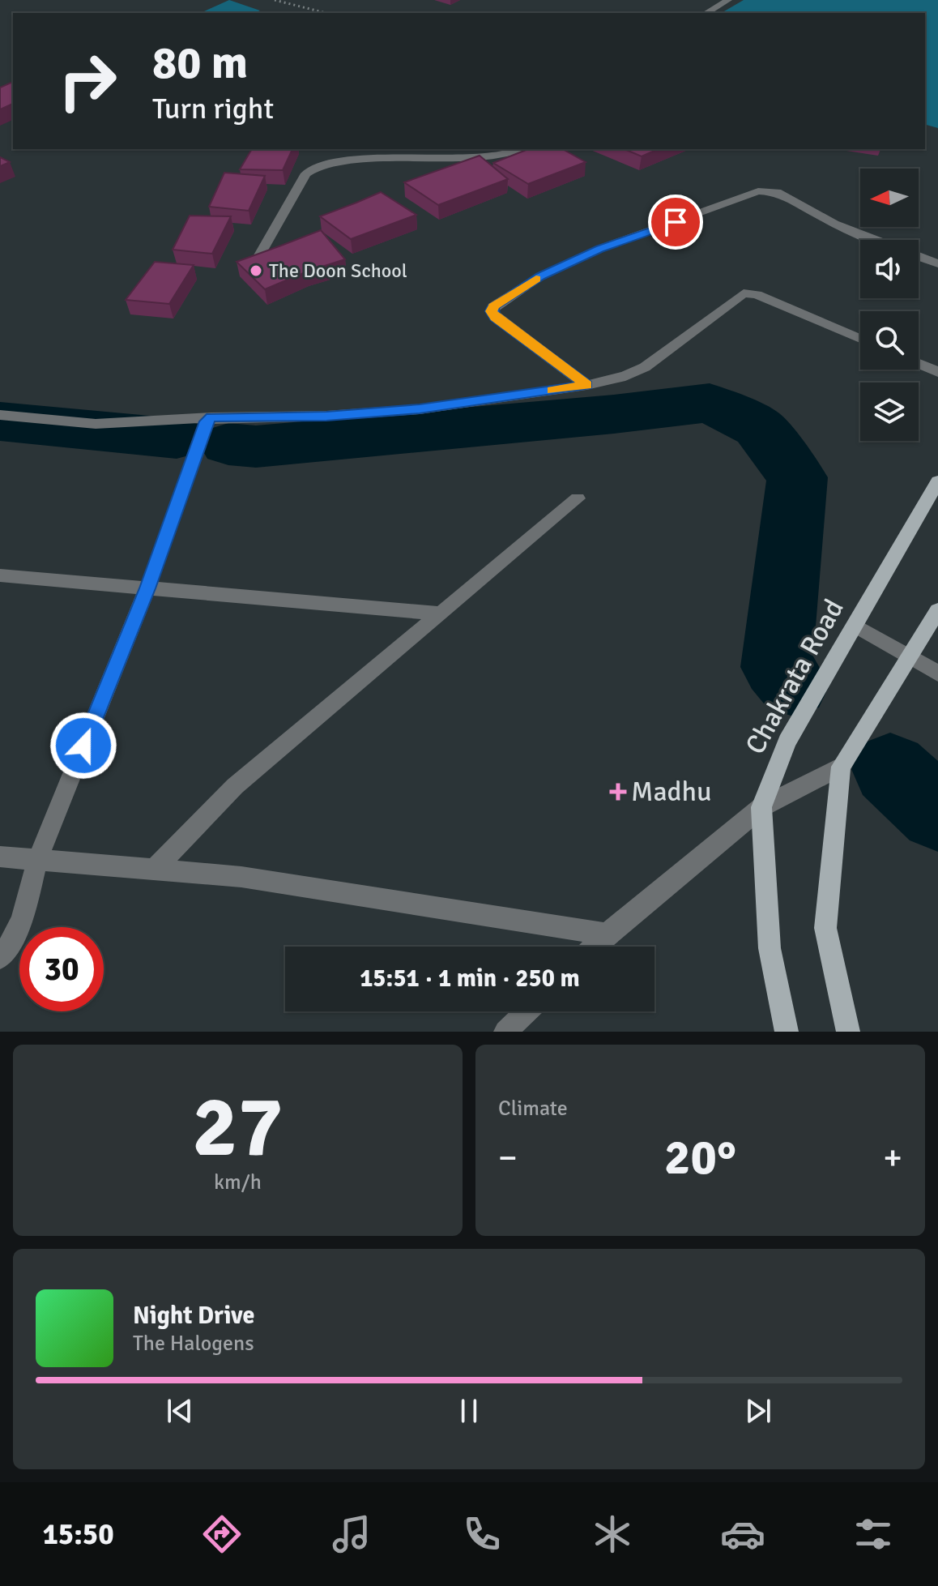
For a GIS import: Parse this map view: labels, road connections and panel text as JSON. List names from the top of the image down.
{
  "streets": {
    "main road": ["Chakrata Road"]
  },
  "places": {
    "other": ["The Doon School"],
    "health": ["Madhu"]
  },
  "north": "left",
  "page": {
    "turn": ["80 m", "Turn right"],
    "limit": "30",
    "trip": "15:51 · 1 min · 250 m",
    "tile": [
      ["27", "km/h"],
      "Climate"
    ],
    "heat": ["−", "20°", "+"],
    "song": ["Night Drive", "The Halogens"],
    "tabs": "15:50"
  }
}
